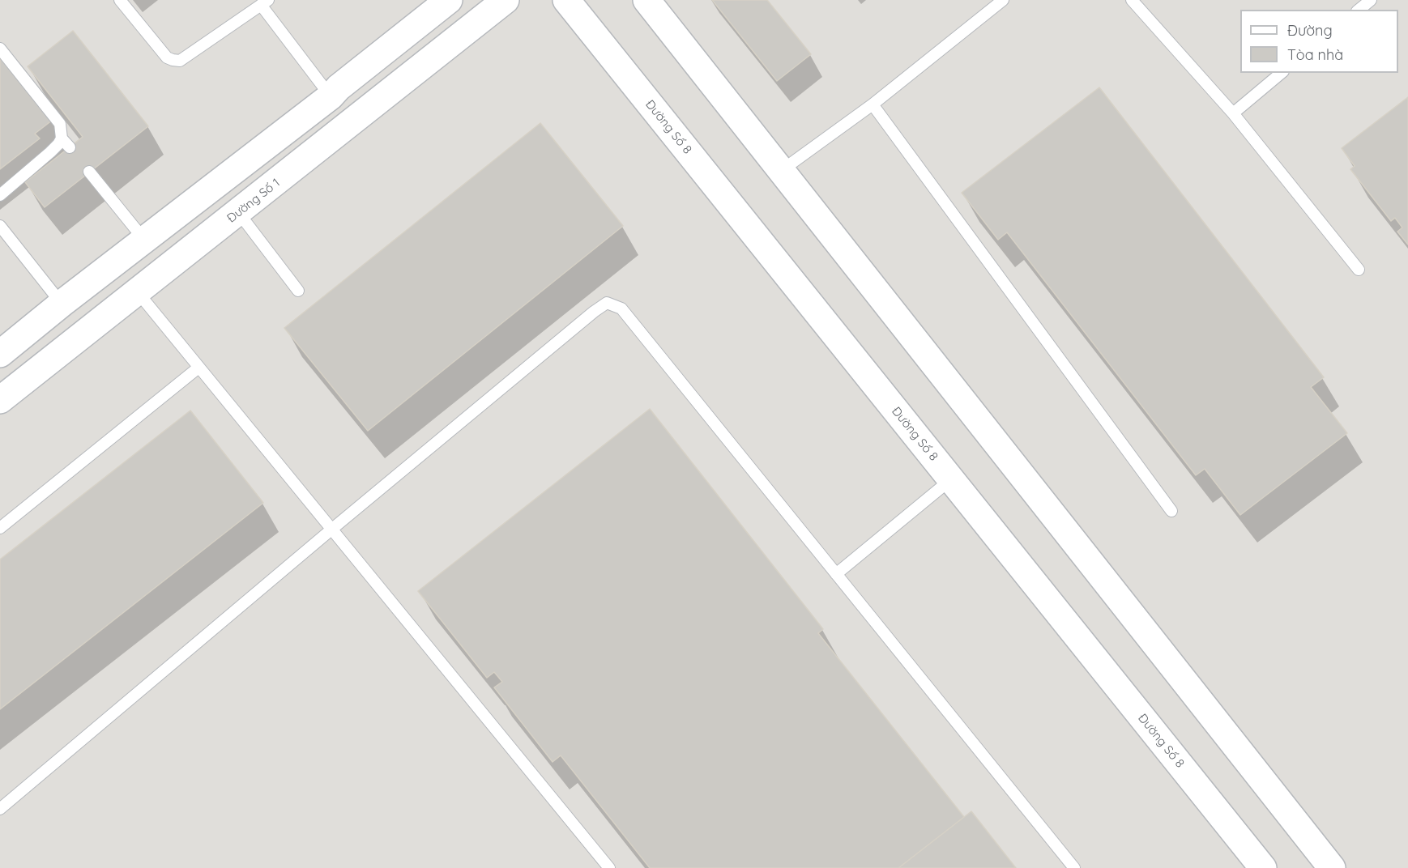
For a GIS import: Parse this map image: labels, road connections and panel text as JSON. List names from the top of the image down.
{
  "streets": {
    "street": ["Đường Số 8", "Đường Số 1"]
  },
  "legend": ["Đường", "Tòa nhà"]
}
